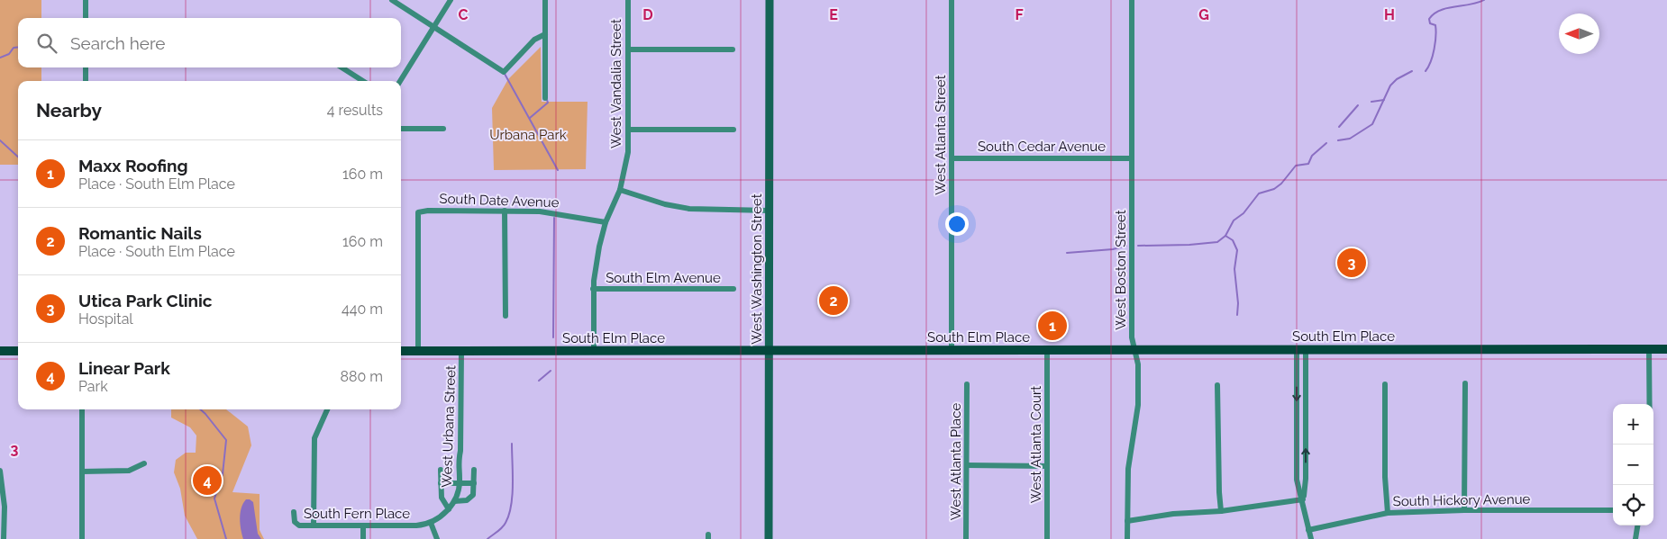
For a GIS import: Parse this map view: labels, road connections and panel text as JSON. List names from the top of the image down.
{
  "streets": {
    "main road": ["West Washington Street", "South Elm Place"],
    "street": [
      "West Vandalia Street",
      "West Atlanta Street",
      "South Cedar Avenue",
      "South Date Avenue",
      "West Boston Street",
      "South Elm Avenue",
      "West Urbana Street",
      "West Atlanta Court",
      "West Atlanta Place",
      "South Hickory Avenue",
      "South Fern Place"
    ]
  },
  "crossings": [
    ["West Vandalia Street", "South Date Avenue"],
    ["West Vandalia Street", "South Elm Avenue"],
    ["West Vandalia Street", "South Elm Place"],
    ["West Atlanta Street", "South Cedar Avenue"],
    ["West Atlanta Street", "South Elm Place"],
    ["South Cedar Avenue", "West Boston Street"],
    ["South Date Avenue", "South Elm Place"],
    ["West Washington Street", "South Elm Place"],
    ["West Boston Street", "South Elm Place"],
    ["South Elm Place", "West Urbana Street"],
    ["South Elm Place", "West Atlanta Court"],
    ["West Urbana Street", "South Fern Place"]
  ],
  "parks": ["Urbana Park"],
  "north": "left",
  "page": {
    "search": "Search here",
    "heading": ["Nearby", "4 results"],
    "list": [
      {
        "mark": "1",
        "name": "Maxx Roofing",
        "note": "Place · South Elm Place",
        "value": "160 m"
      },
      {
        "mark": "2",
        "name": "Romantic Nails",
        "note": "Place · South Elm Place",
        "value": "160 m"
      },
      {
        "mark": "3",
        "name": "Utica Park Clinic",
        "note": "Hospital",
        "value": "440 m"
      },
      {
        "mark": "4",
        "name": "Linear Park",
        "note": "Park",
        "value": "880 m"
      }
    ],
    "pins": [
      "3",
      "2",
      "1",
      "4"
    ],
    "map_buttons": ["+", "−"]
  },
  "grid": {
    "columns": [
      "C",
      "D",
      "E",
      "F",
      "G",
      "H"
    ],
    "rows": ["3"]
  }
}
